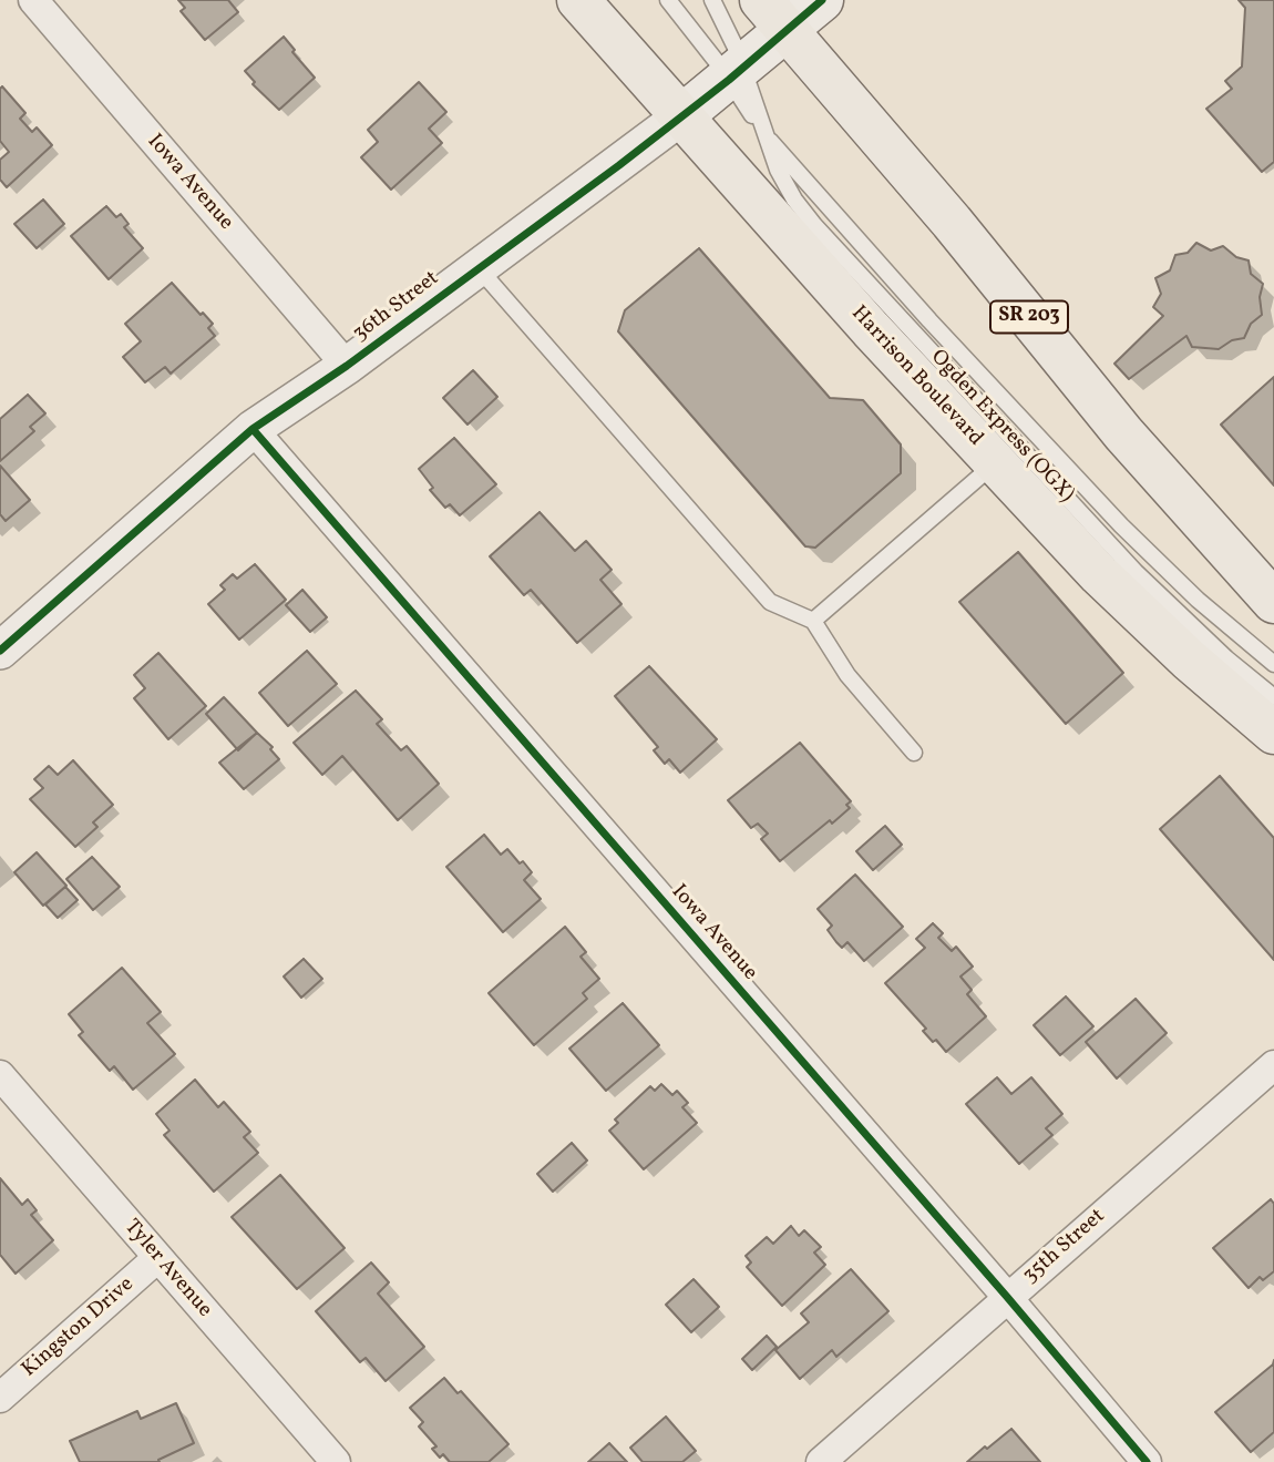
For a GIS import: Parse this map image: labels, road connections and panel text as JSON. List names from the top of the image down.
{
  "streets": {
    "main road": ["36th Street", "SR 203", "Harrison Boulevard"],
    "street": [
      "Iowa Avenue",
      "35th Street",
      "Tyler Avenue",
      "Kingston Drive"
    ],
    "lane": ["Ogden Express (OGX)"]
  },
  "crossings": [
    ["Iowa Avenue", "36th Street"],
    ["Iowa Avenue", "35th Street"],
    ["36th Street", "SR 203"],
    ["36th Street", "Harrison Boulevard"],
    ["36th Street", "Ogden Express (OGX)"],
    ["Tyler Avenue", "Kingston Drive"]
  ]
}
